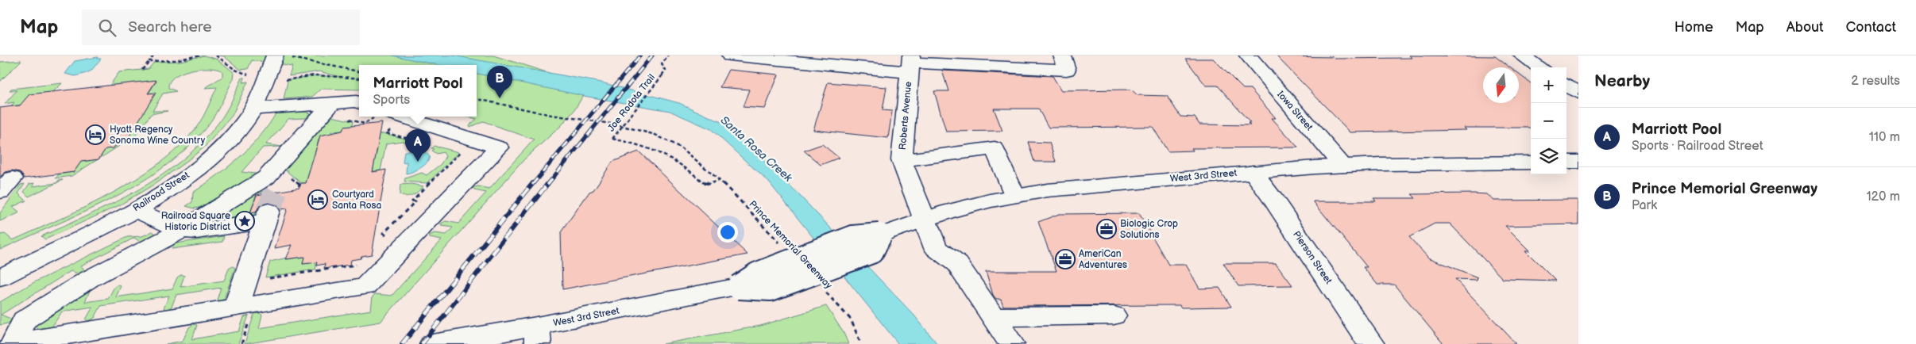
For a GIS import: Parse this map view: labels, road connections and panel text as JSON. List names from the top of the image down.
{
  "streets": {
    "street": [
      "Iowa Street",
      "Roberts Avenue",
      "West 3rd Street",
      "Railroad Street",
      "Pierson Street"
    ],
    "path": ["Joe Rodota Trail", "Prince Memorial Greenway"]
  },
  "crossings": [
    ["Joe Rodota Trail", "Prince Memorial Greenway"],
    ["Iowa Street", "West 3rd Street"],
    ["Roberts Avenue", "West 3rd Street"],
    ["West 3rd Street", "Pierson Street"]
  ],
  "water": ["Santa Rosa Creek"],
  "places": {
    "hotel": ["Hyatt Regency Sonoma Wine Country", "Courtyard Santa Rosa"],
    "place": ["Railroad Square Historic District"],
    "office": ["Biologic Crop Solutions", "AmeriCan Adventures"]
  },
  "north": "bottom",
  "page": {
    "header": "Map",
    "search": "Search here",
    "nav": [
      "Home",
      "Map",
      "About",
      "Contact"
    ],
    "heading": ["Nearby", "2 results"],
    "popup": ["Marriott Pool", "Sports"],
    "pins": ["B", "A"],
    "map_buttons": ["+", "−"],
    "list": [
      {
        "mark": "A",
        "name": "Marriott Pool",
        "note": "Sports · Railroad Street",
        "value": "110 m"
      },
      {
        "mark": "B",
        "name": "Prince Memorial Greenway",
        "note": "Park",
        "value": "120 m"
      }
    ]
  }
}
